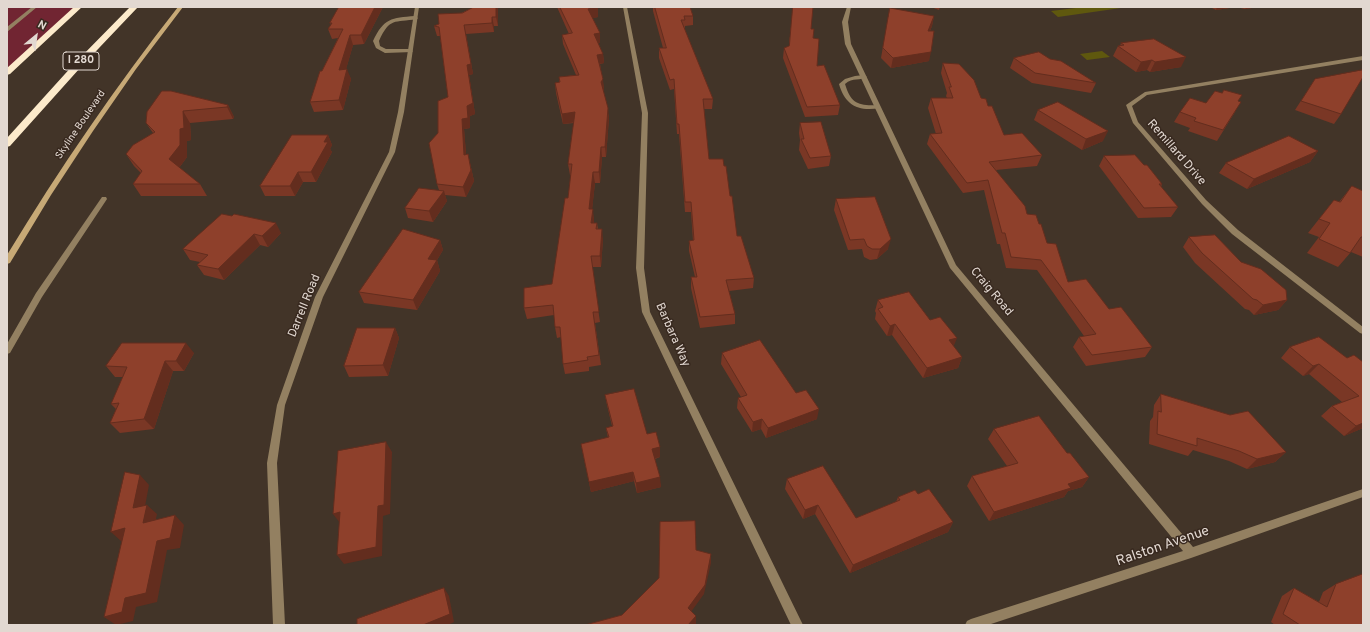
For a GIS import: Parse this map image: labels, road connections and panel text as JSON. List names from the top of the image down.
{
  "streets": {
    "highway": ["I 280"],
    "main road": ["Skyline Boulevard"],
    "street": [
      "Remillard Drive",
      "Craig Road",
      "Darrell Road",
      "Barbara Way",
      "Ralston Avenue"
    ]
  },
  "crossings": [
    ["Craig Road", "Ralston Avenue"]
  ],
  "north": "top right"
}
